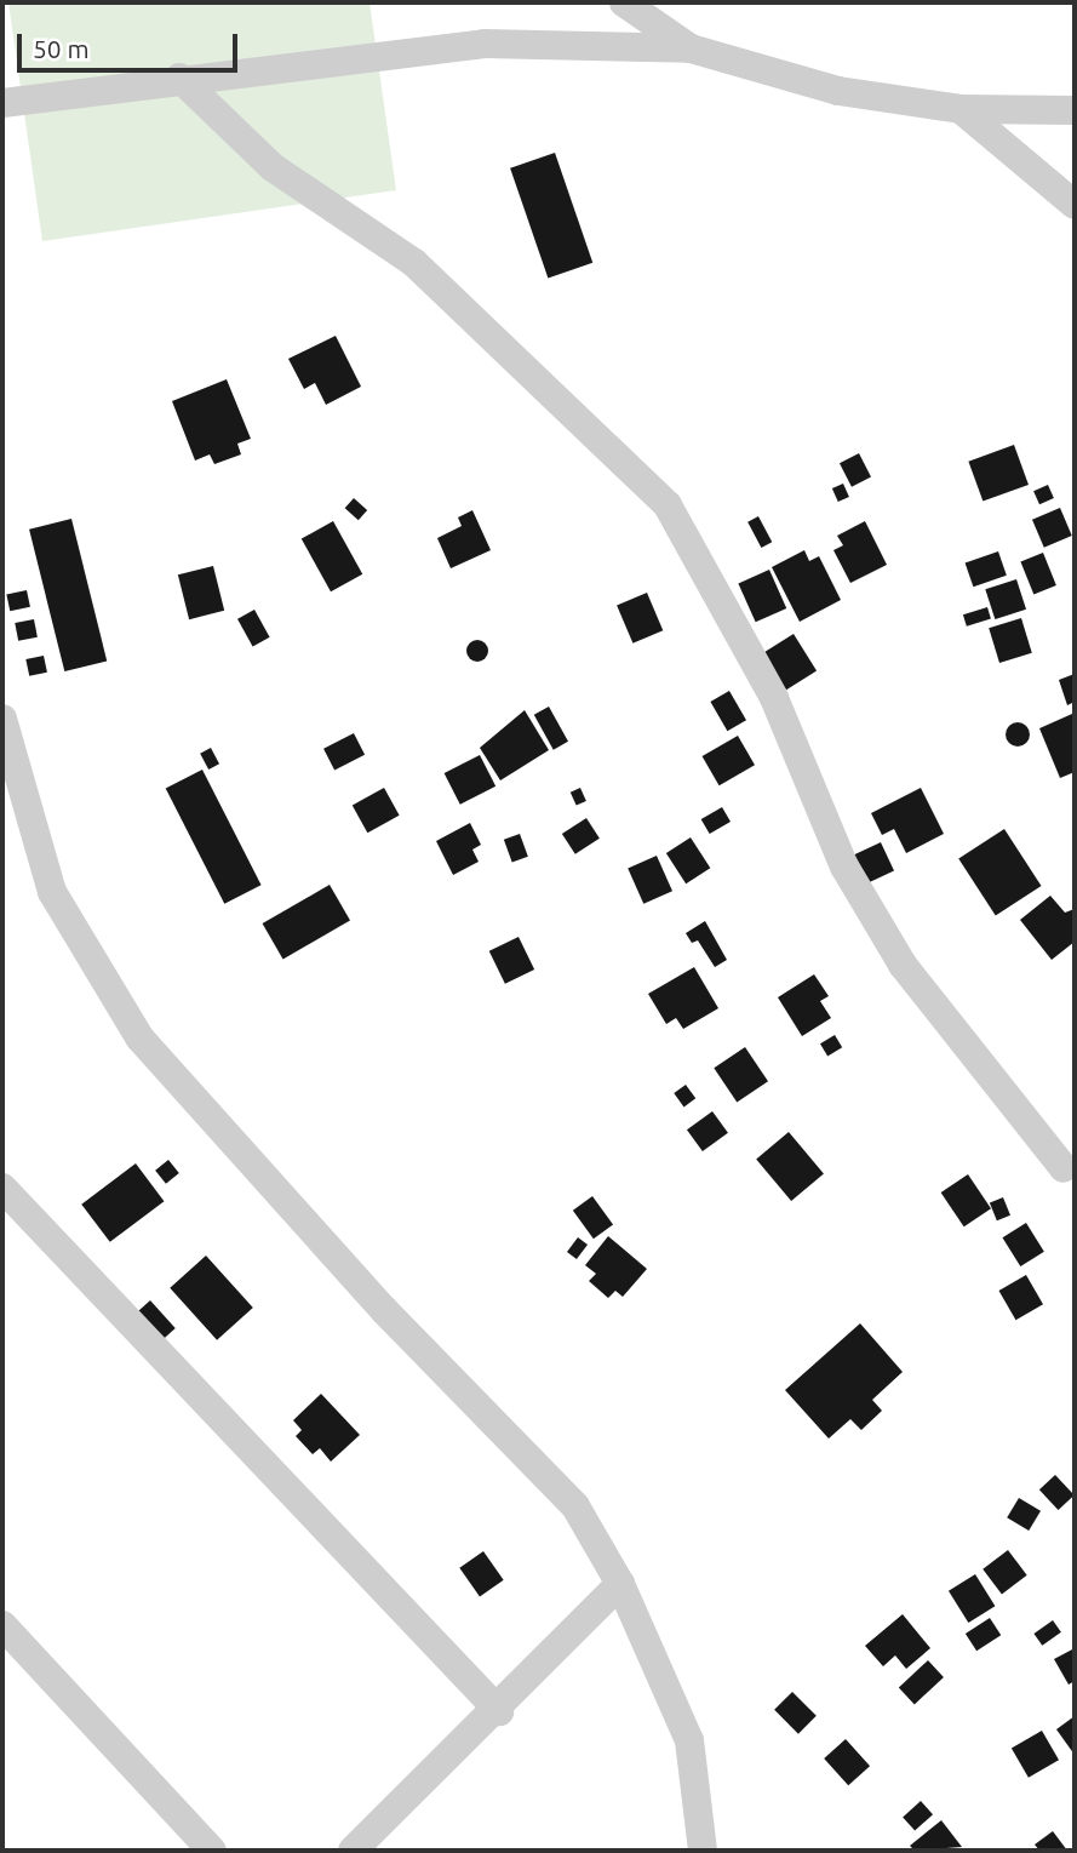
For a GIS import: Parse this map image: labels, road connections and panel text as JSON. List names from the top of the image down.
{
  "scale_bar": "50 m"
}
